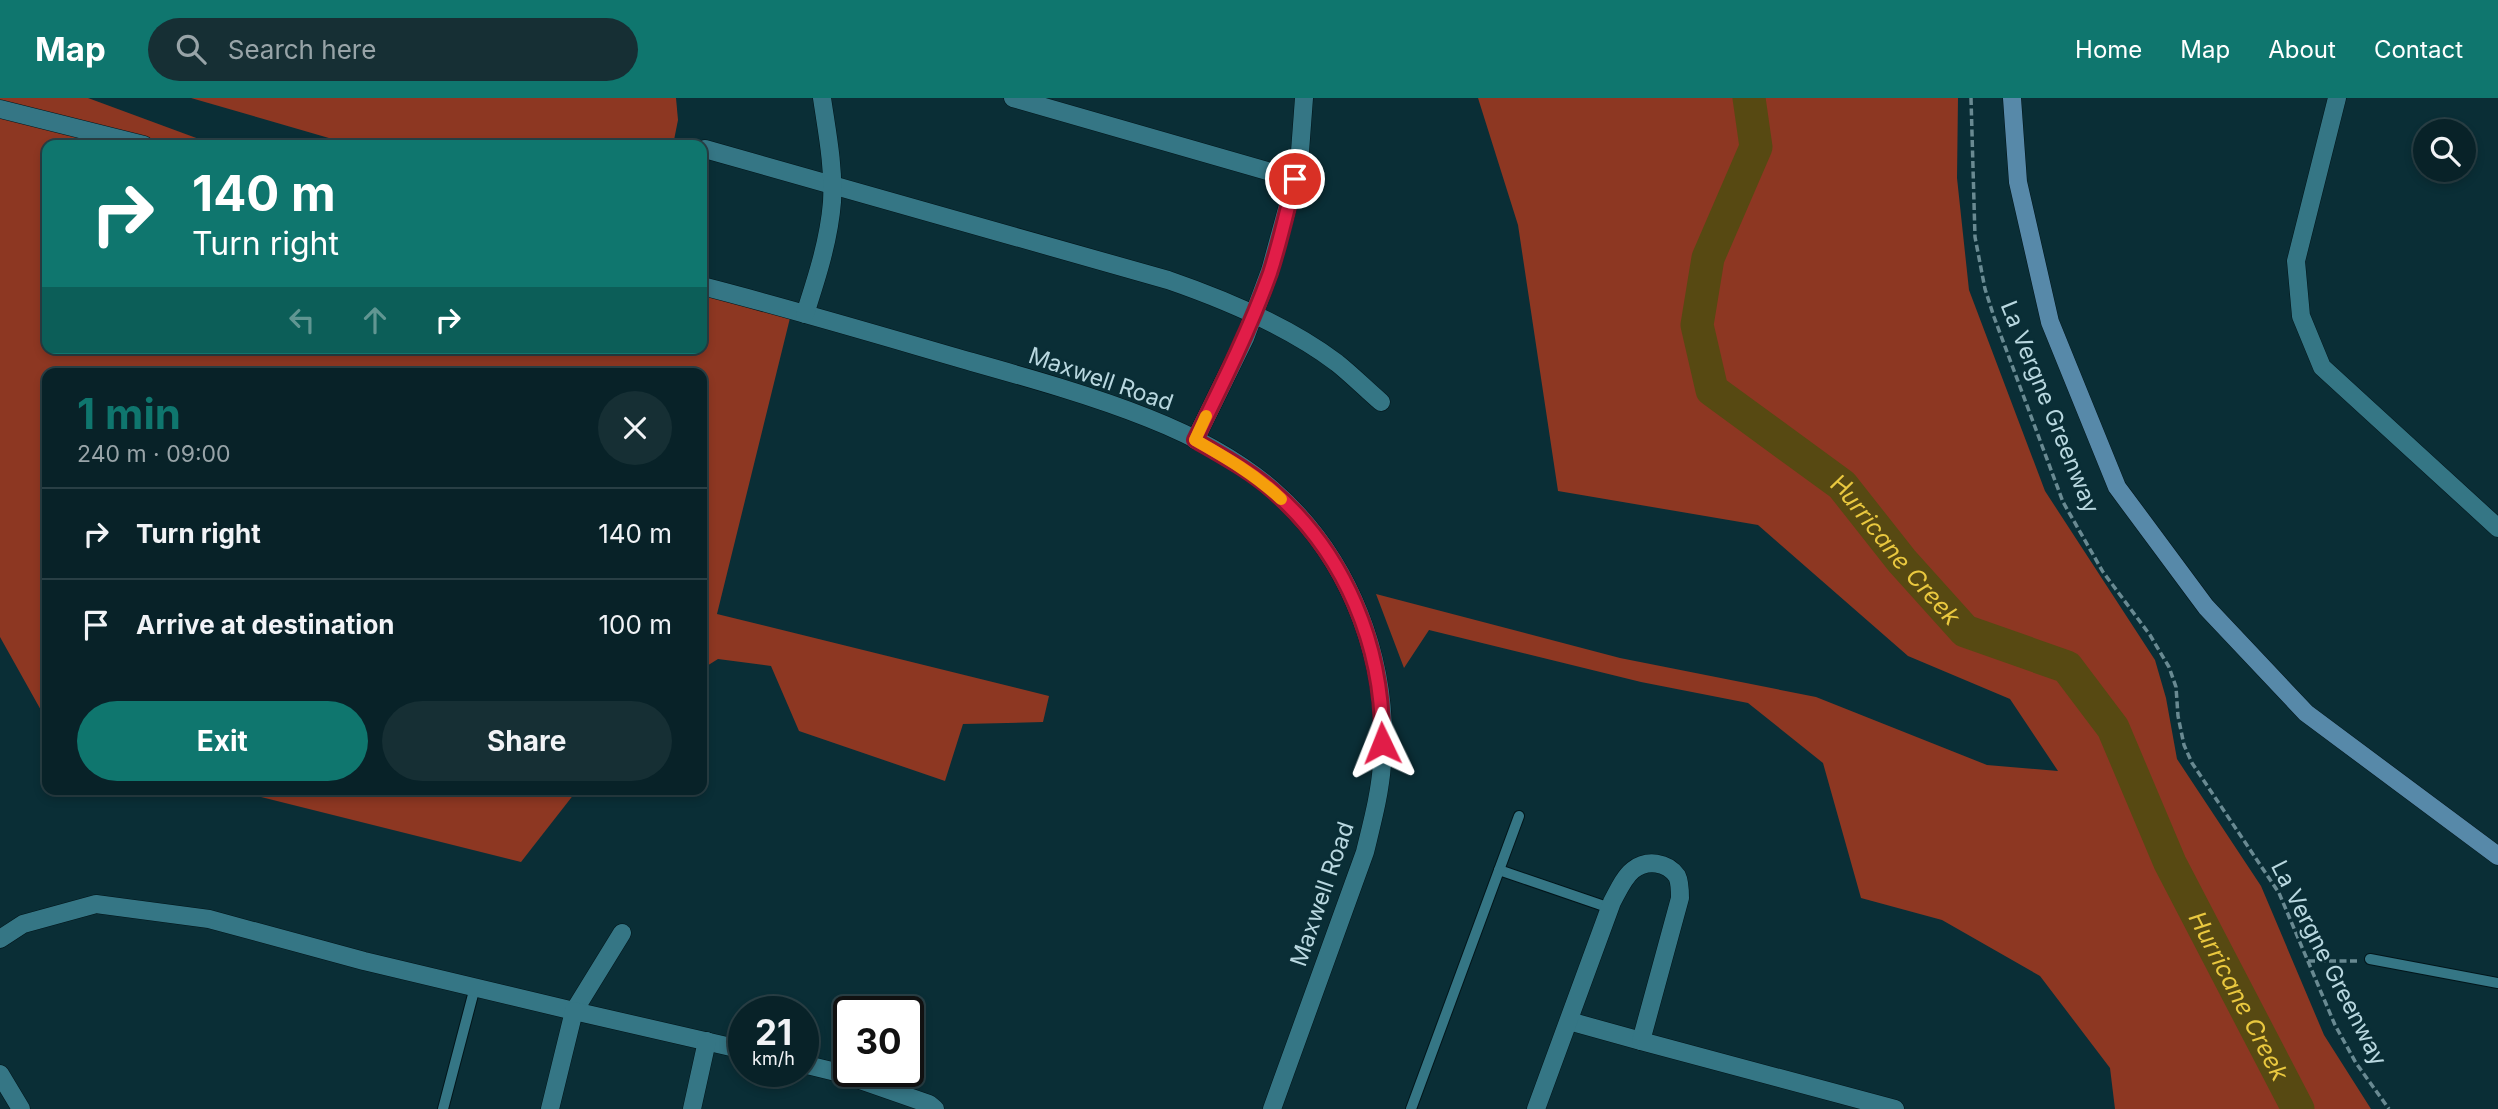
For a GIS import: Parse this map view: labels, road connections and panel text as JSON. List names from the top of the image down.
{
  "streets": {
    "street": ["Maxwell Road"],
    "path": ["La Vergne Greenway"]
  },
  "water": ["Hurricane Creek"],
  "page": {
    "header": "Map",
    "search": "Search here",
    "nav": [
      "Home",
      "Map",
      "About",
      "Contact"
    ],
    "turn": ["140 m", "Turn right"],
    "heading": ["1 min", "240 m · 09:00"],
    "list": [
      {
        "name": "Turn right",
        "value": "140 m"
      },
      {
        "name": "Arrive at destination",
        "value": "100 m"
      }
    ],
    "buttons": ["Exit", "Share"],
    "speed": "21 km/h",
    "limit": "30"
  }
}
